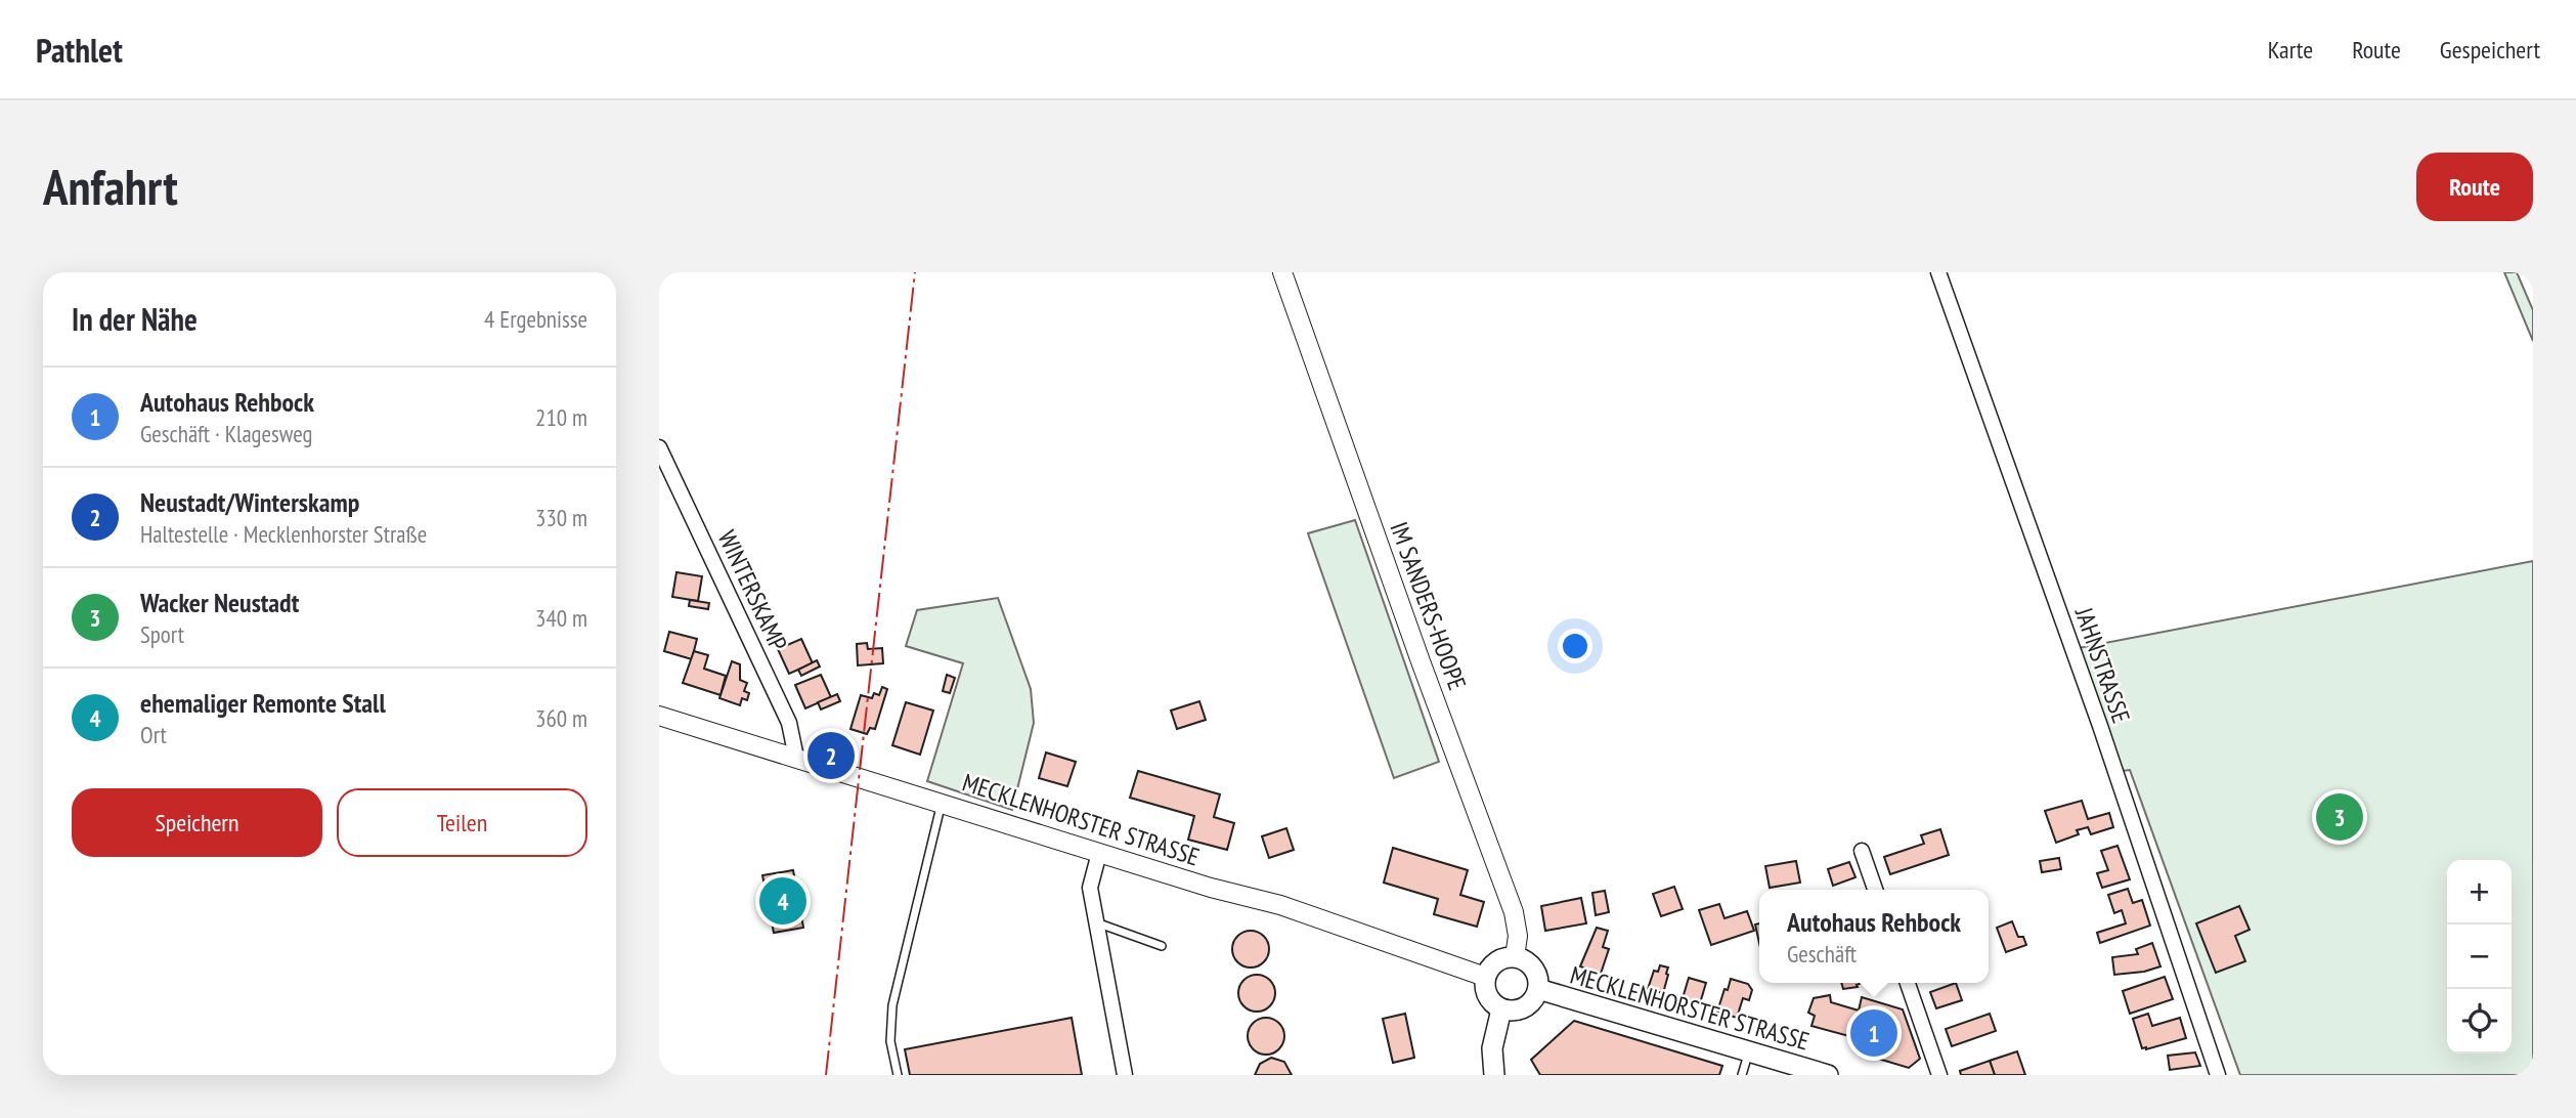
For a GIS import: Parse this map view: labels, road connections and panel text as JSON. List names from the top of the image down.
{
  "streets": {
    "main road": ["MECKLENHORSTER STRASSE"],
    "street": ["WINTERSKAMP", "IM SANDERS-HOOPE", "JAHNSTRASSE"]
  },
  "crossings": [
    ["WINTERSKAMP", "MECKLENHORSTER STRASSE"],
    ["IM SANDERS-HOOPE", "MECKLENHORSTER STRASSE"]
  ],
  "page": {
    "header": "Pathlet",
    "nav": ["Karte", "Route", "Gespeichert"],
    "buttons": [
      "Route",
      ["Speichern", "Teilen"]
    ],
    "title": "Anfahrt",
    "heading": ["In der Nähe", "4 Ergebnisse"],
    "list": [
      {
        "mark": "1",
        "name": "Autohaus Rehbock",
        "note": "Geschäft · Klagesweg",
        "value": "210 m"
      },
      {
        "mark": "2",
        "name": "Neustadt/Winterskamp",
        "note": "Haltestelle · Mecklenhorster Straße",
        "value": "330 m"
      },
      {
        "mark": "3",
        "name": "Wacker Neustadt",
        "note": "Sport",
        "value": "340 m"
      },
      {
        "mark": "4",
        "name": "ehemaliger Remonte Stall",
        "note": "Ort",
        "value": "360 m"
      }
    ],
    "pins": [
      "2",
      "3",
      "4",
      "1"
    ],
    "map_buttons": ["+", "−"],
    "popup": ["Autohaus Rehbock", "Geschäft"]
  }
}
